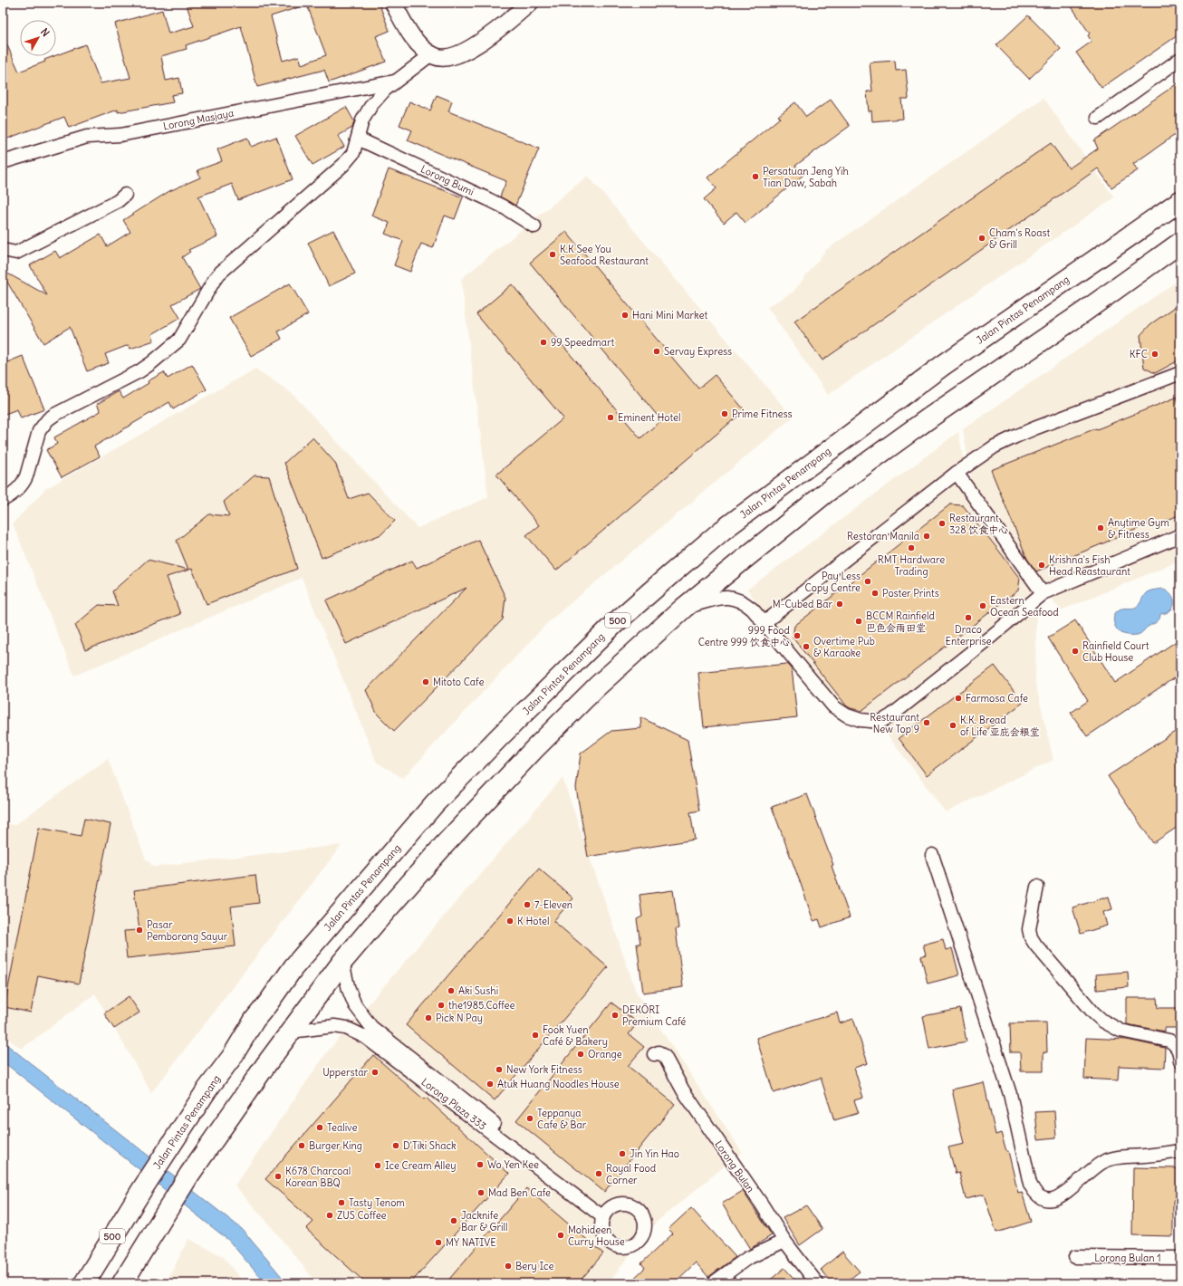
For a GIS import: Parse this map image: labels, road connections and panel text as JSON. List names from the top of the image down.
{
  "streets": {
    "main road": ["Jalan Pintas Penampang", "500"],
    "street": [
      "Lorong Masjaya",
      "Lorong Bumi",
      "Lorong Plaza 333",
      "Lorong Bulan",
      "Lorong Bulan 1"
    ]
  },
  "crossings": [
    ["Lorong Masjaya", "Lorong Bumi"]
  ],
  "places": [
    "Persatuan Jeng Yih Tian Daw, Sabah",
    "Cham's Roast & Grill",
    "K.K See You Seafood Restaurant",
    "Hani Mini Market",
    "99 Speedmart",
    "Servay Express",
    "KFC",
    "Prime Fitness",
    "Eminent Hotel",
    "Restaurant 328 饮食中心",
    "Anytime Gym & Fitness",
    "Restoran Manila",
    "RMT Hardware Trading",
    "Krishna's Fish Head Reastaurant",
    "Pay Less Copy Centre",
    "Poster Prints",
    "M-Cubed Bar",
    "Eastern Ocean Seafood",
    "Draco Enterprise",
    "BCCM Rainfield 巴色会雨田堂",
    "999 Food Centre 999 饮食中心",
    "Overtime Pub & Karaoke",
    "Rainfield Court Club House",
    "Mitoto Cafe",
    "Farmosa Cafe",
    "Restaurant New Top 9",
    "K.K. Bread of Life 亚庇会粮堂",
    "7-Eleven",
    "K Hotel",
    "Pasar Pemborong Sayur",
    "Aki Sushi",
    "the1985.Coffee",
    "DEKÕRI Premium Café",
    "Pick N Pay",
    "Fook Yuen Café & Bakery",
    "Orange",
    "New York Fitness",
    "Upperstar",
    "Atuk Huang Noodles House",
    "Teppanya Cafe & Bar",
    "Tealive",
    "Burger King",
    "D'Tiki Shack",
    "Jin Yin Hao",
    "Wo Yen Kee",
    "Ice Cream Alley",
    "Royal Food Corner",
    "K678 Charcoal Korean BBQ",
    "Mad Ben Cafe",
    "Tasty Tenom",
    "ZUS Coffee",
    "Jacknife Bar & Grill",
    "Mohideen Curry House",
    "MY NATIVE",
    "Bery Ice"
  ],
  "north": "top right"
}
